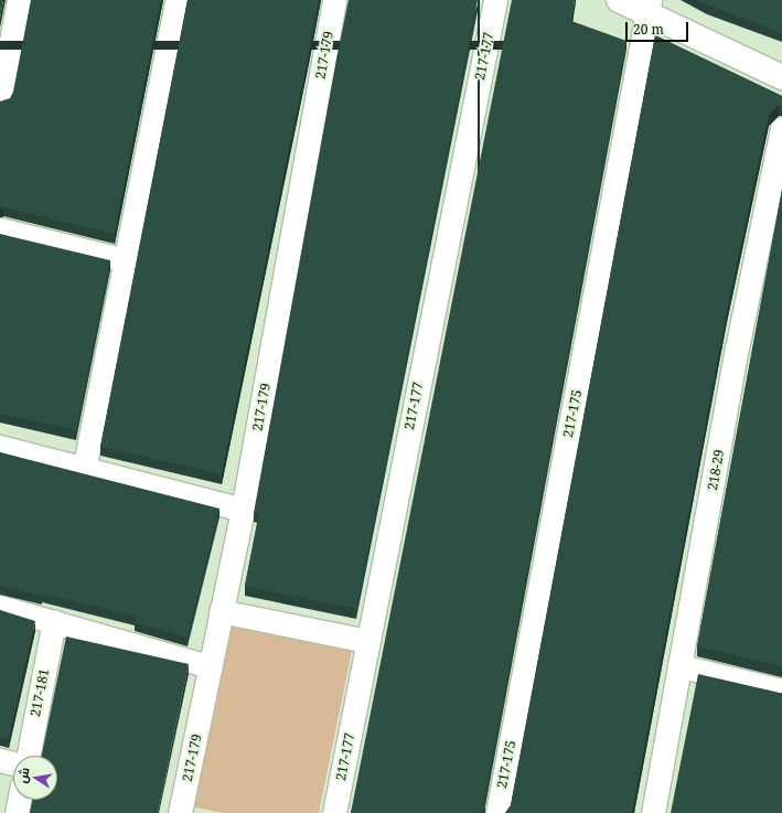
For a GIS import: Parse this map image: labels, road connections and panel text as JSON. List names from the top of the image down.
{
  "streets": {
    "street": [
      "217-179",
      "217-177",
      "217-175",
      "218-29",
      "217-181"
    ]
  },
  "scale_bar": "20 m",
  "north": "left"
}
